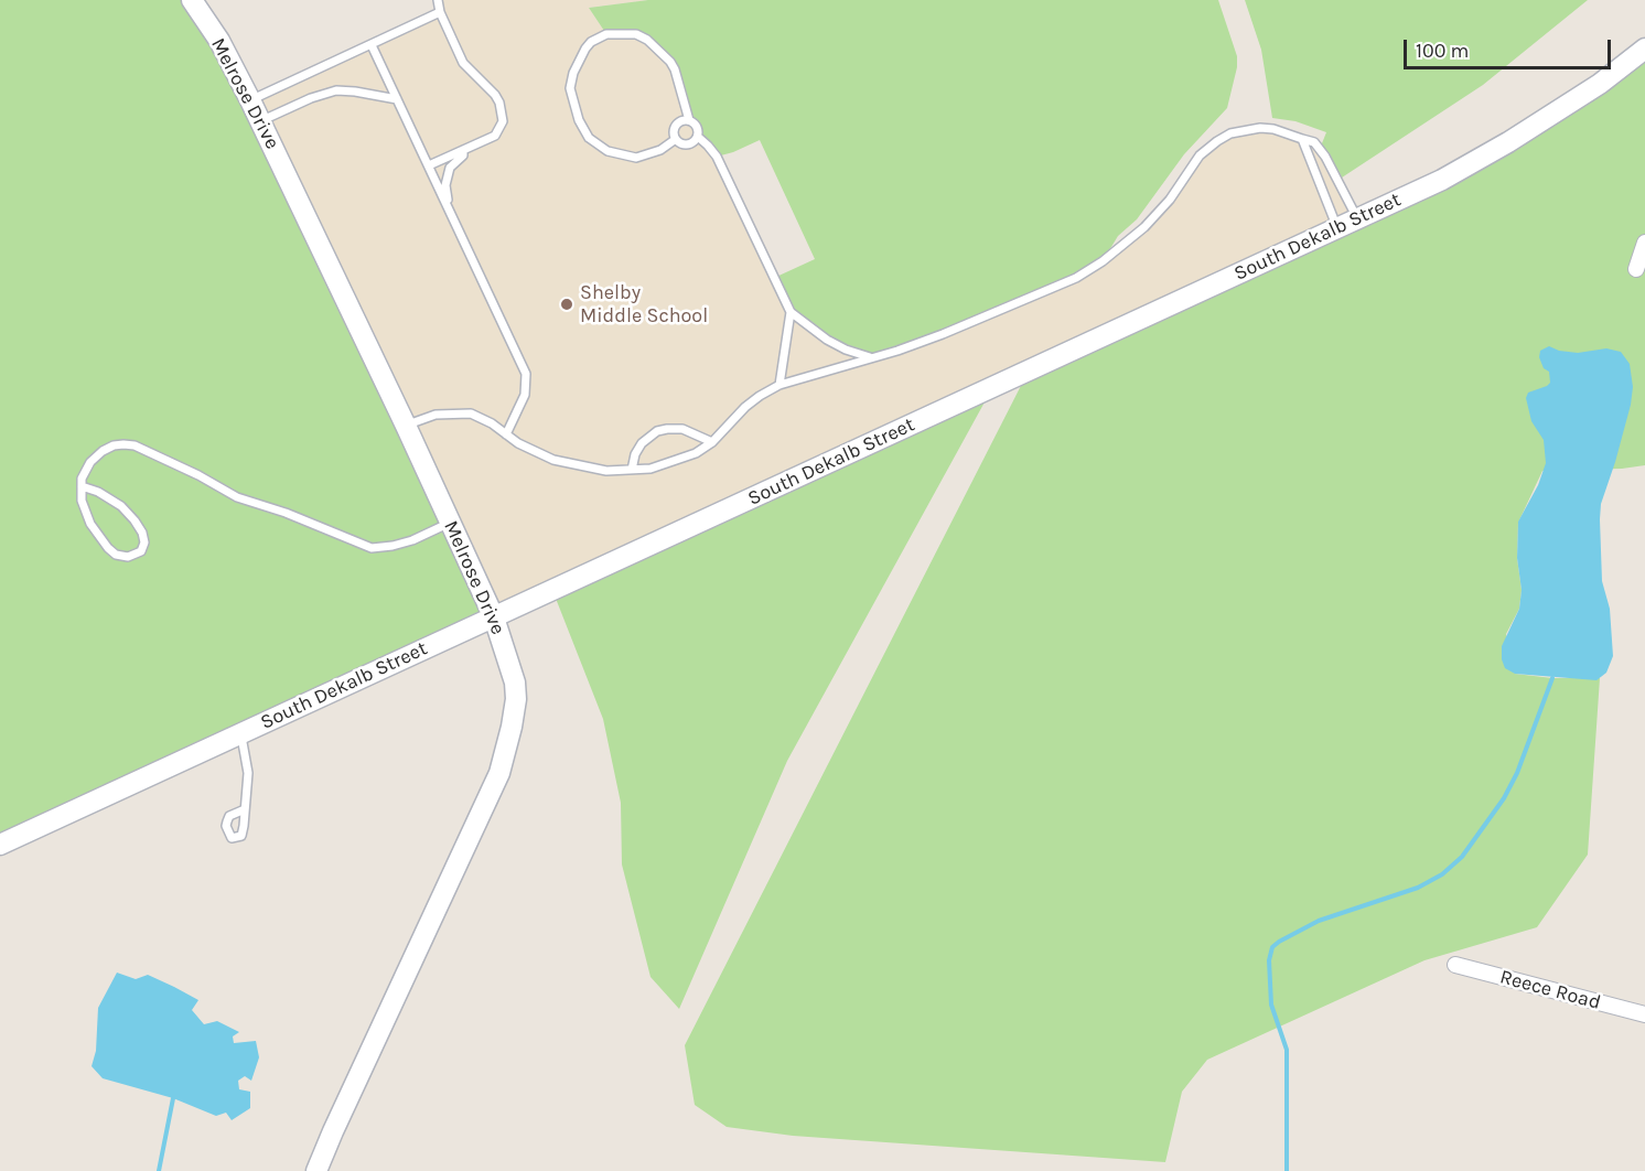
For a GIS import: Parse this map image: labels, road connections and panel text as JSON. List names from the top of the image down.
{
  "streets": {
    "main road": ["Melrose Drive", "South Dekalb Street"],
    "street": ["Reece Road"]
  },
  "crossings": [
    ["Melrose Drive", "South Dekalb Street"]
  ],
  "places": ["Shelby Middle School"],
  "scale_bar": "100 m"
}
